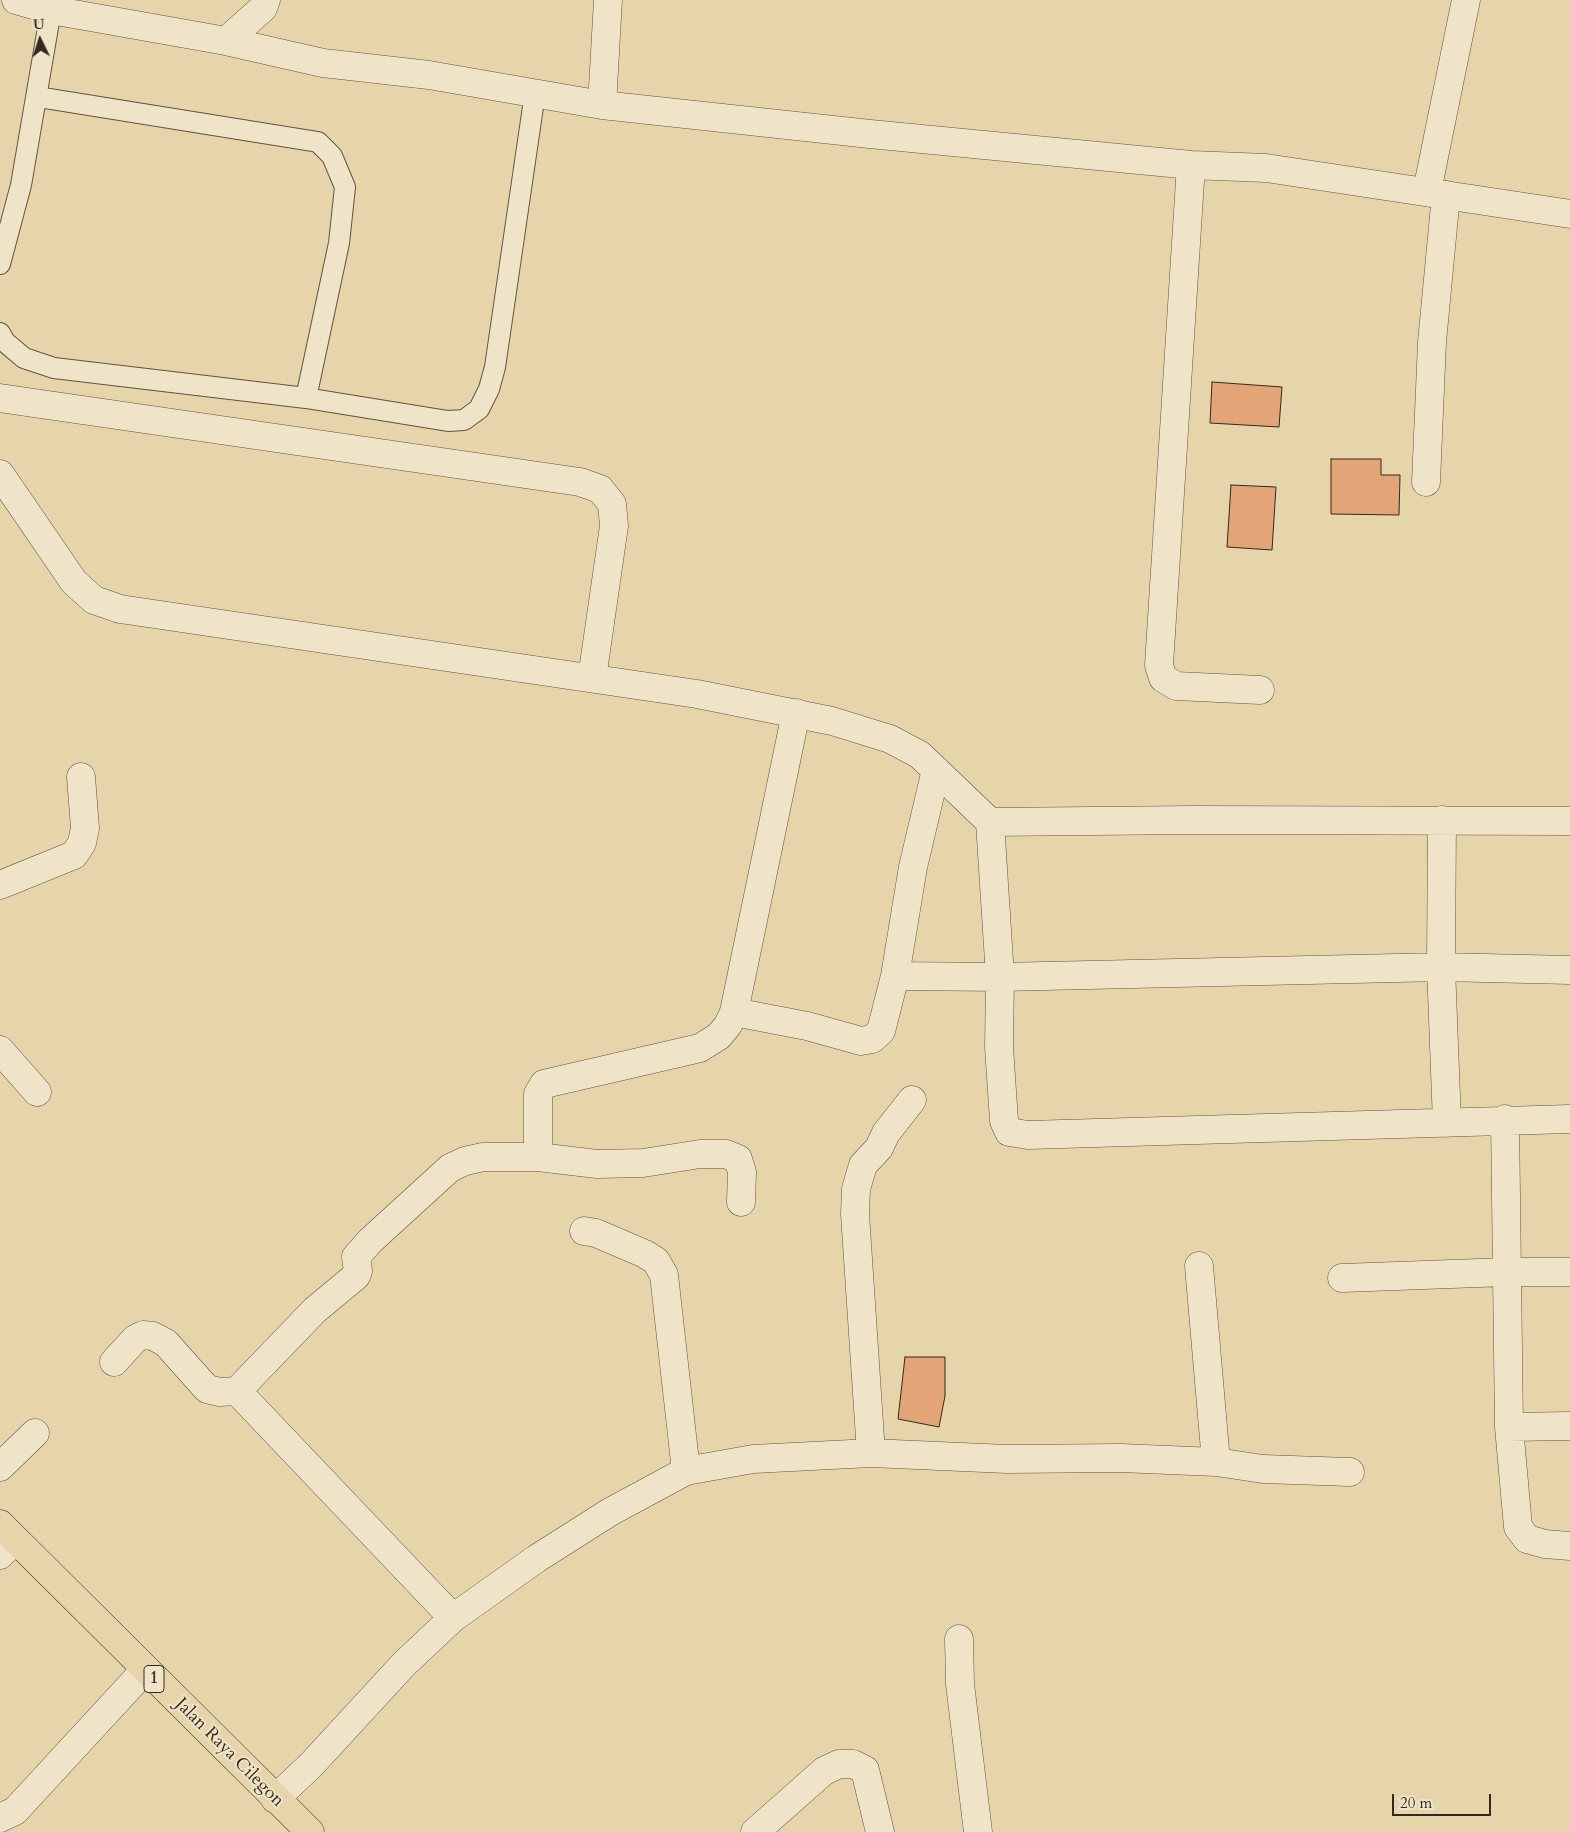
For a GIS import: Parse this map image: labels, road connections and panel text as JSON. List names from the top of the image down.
{
  "streets": {
    "highway": ["1", "Jalan Raya Cilegon"]
  },
  "scale_bar": "20 m",
  "north": "top"
}
